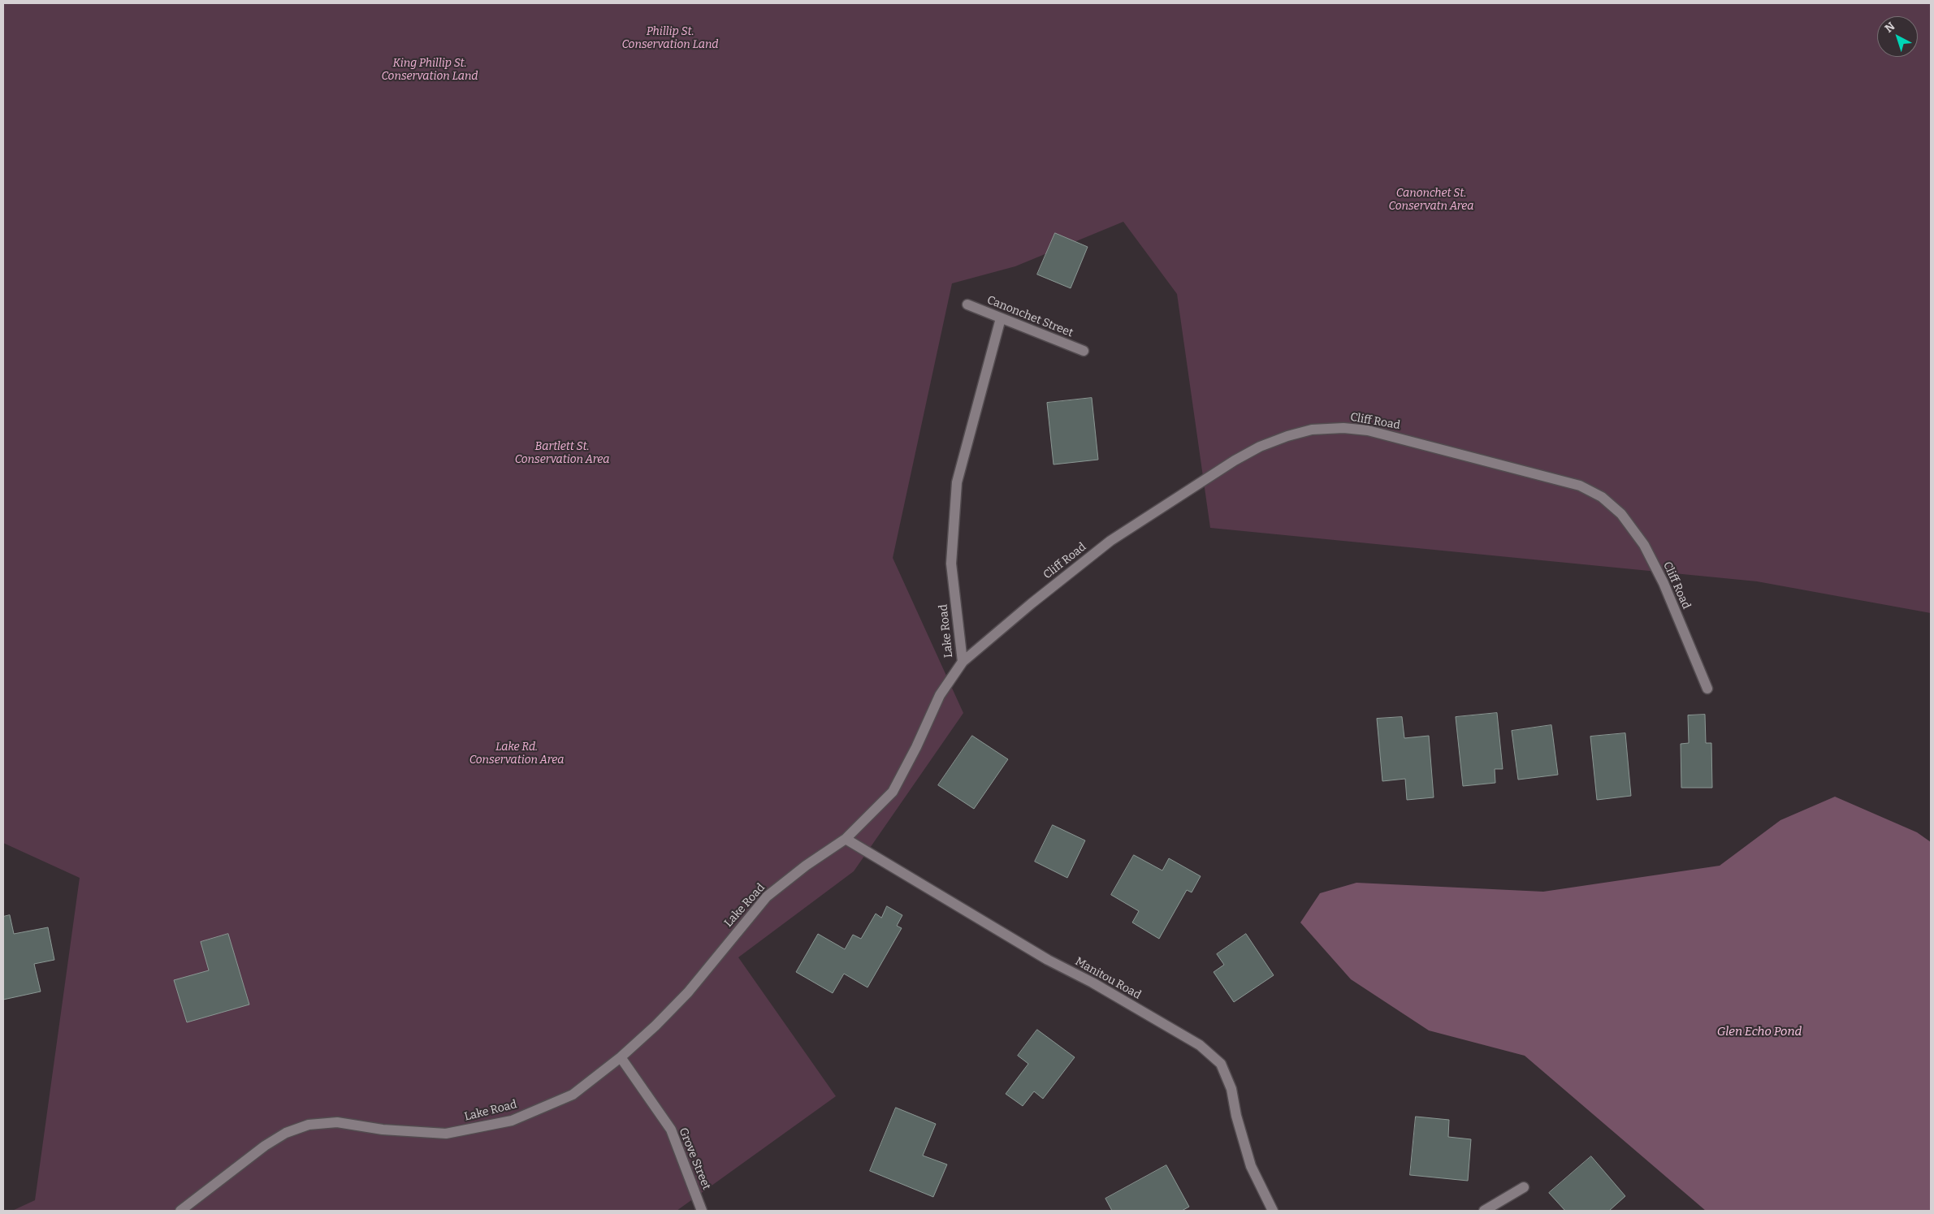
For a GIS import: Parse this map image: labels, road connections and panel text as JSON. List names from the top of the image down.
{
  "streets": {
    "street": [
      "Canonchet Street",
      "Cliff Road",
      "Lake Road",
      "Manitou Road",
      "Grove Street"
    ]
  },
  "crossings": [
    ["Canonchet Street", "Lake Road"],
    ["Cliff Road", "Lake Road"],
    ["Lake Road", "Manitou Road"],
    ["Lake Road", "Grove Street"]
  ],
  "water": ["Glen Echo Pond"],
  "parks": [
    "Phillip St. Conservation Land",
    "King Phillip St. Conservation Land",
    "Canonchet St. Conservatn Area",
    "Bartlett St. Conservation Area",
    "Lake Rd. Conservation Area"
  ],
  "north": "top left"
}
